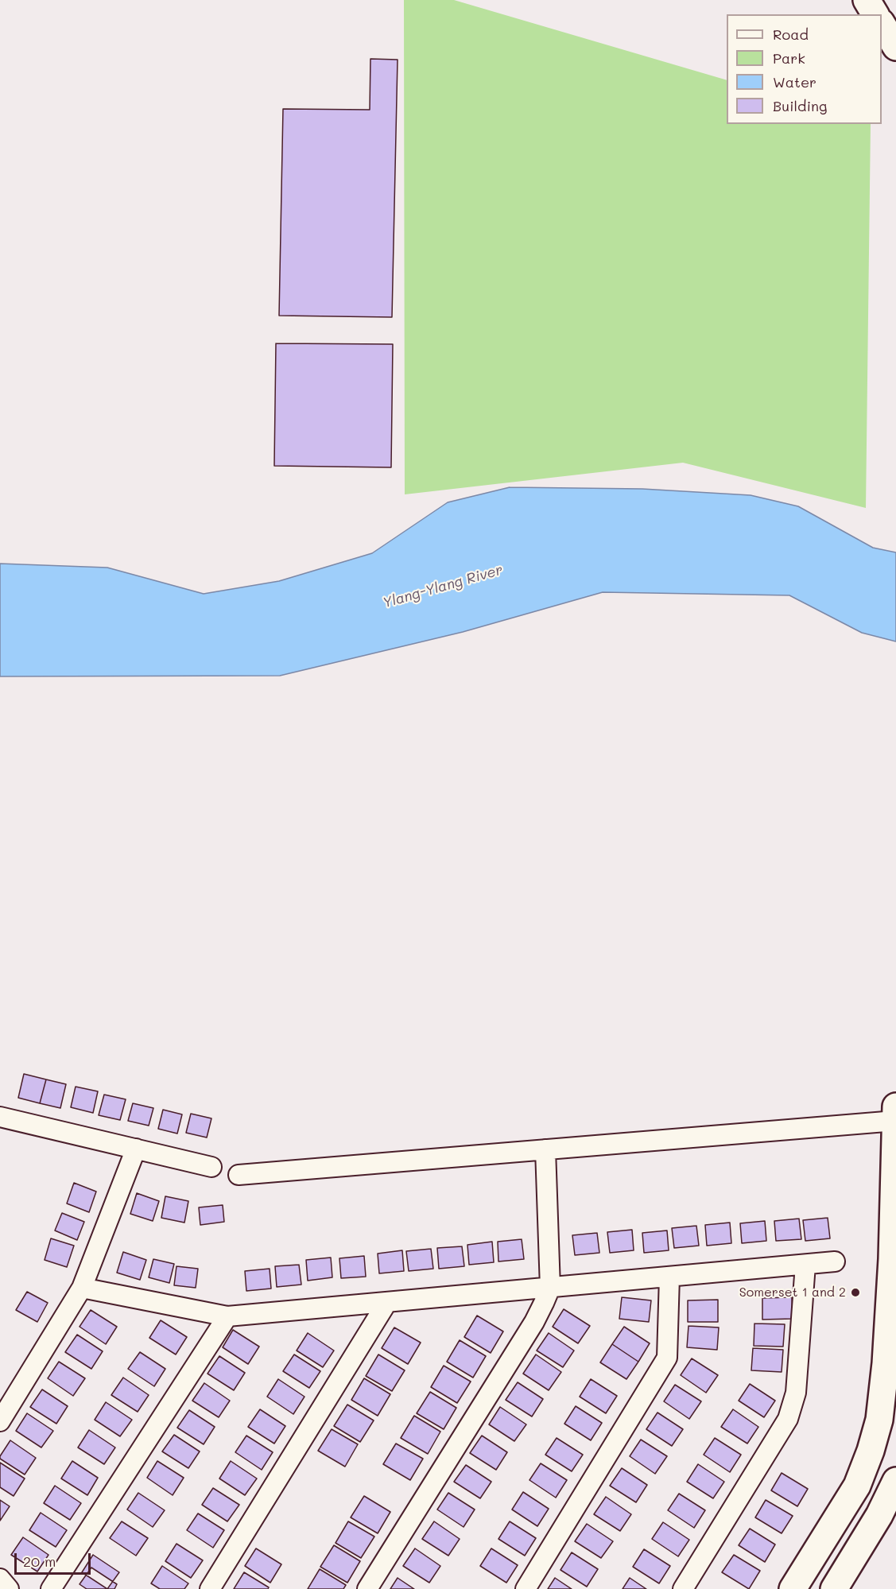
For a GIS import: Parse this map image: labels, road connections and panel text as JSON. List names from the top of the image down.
{
  "water": ["Ylang-Ylang River"],
  "places": ["Somerset 1 and 2"],
  "legend": [
    "Road",
    "Park",
    "Water",
    "Building"
  ],
  "scale_bar": "20 m"
}
